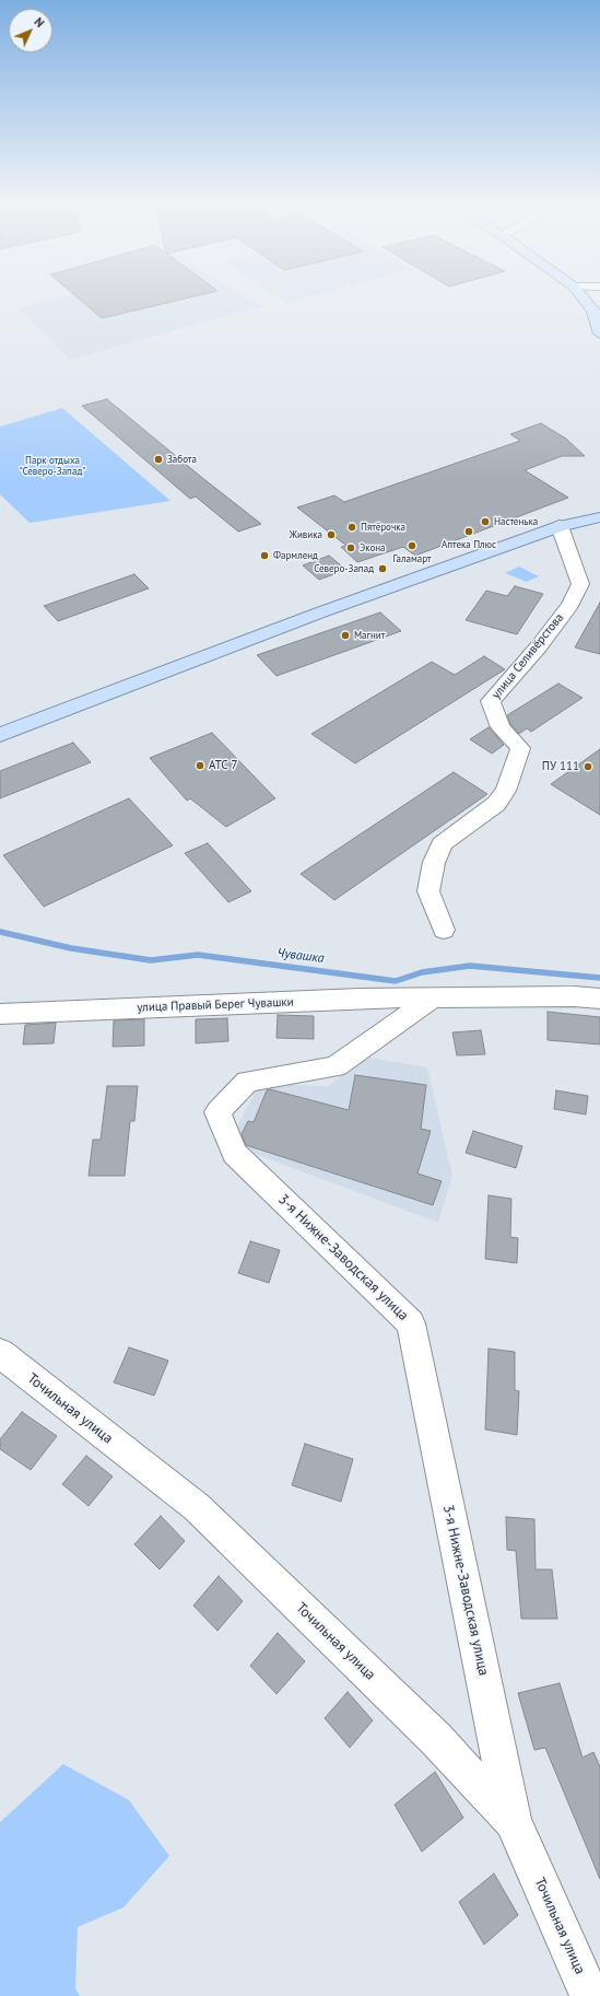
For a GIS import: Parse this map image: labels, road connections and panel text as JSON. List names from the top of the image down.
{
  "streets": {
    "street": [
      "улица Селивёрстова",
      "улица Правый Берег Чувашки",
      "3-я Нижне-Заводская улица",
      "Точильная улица"
    ]
  },
  "crossings": [
    ["улица Правый Берег Чувашки", "3-я Нижне-Заводская улица"],
    ["3-я Нижне-Заводская улица", "Точильная улица"]
  ],
  "water": ["Чувашка"],
  "parks": ["Парк отдыха \"Северо-Запад\""],
  "places": [
    "Забота",
    "Настенька",
    "Пятёрочка",
    "Аптека Плюс",
    "Живика",
    "Галамарт",
    "Экона",
    "Фармленд",
    "Северо-Запад",
    "Магнит",
    "АТС 7",
    "ПУ 111"
  ],
  "north": "top right"
}
